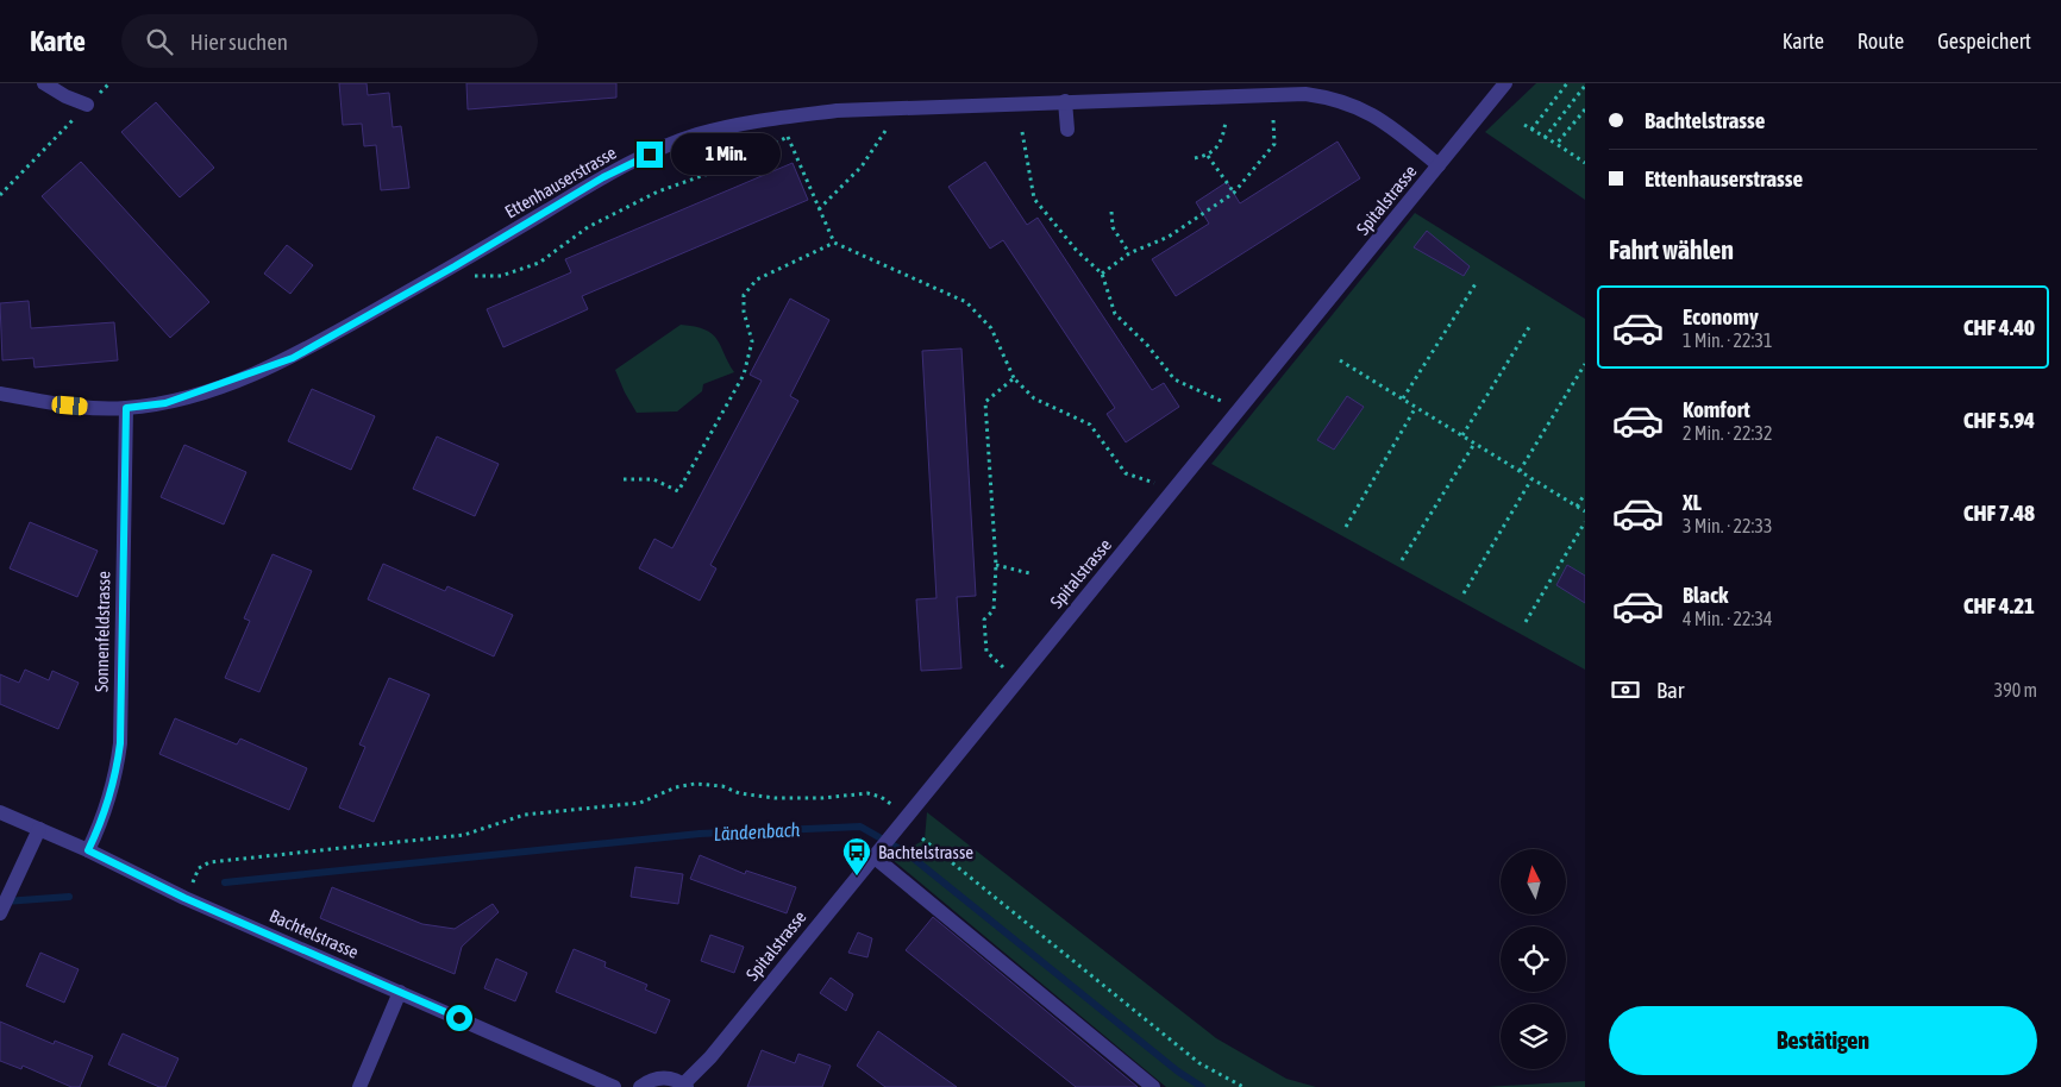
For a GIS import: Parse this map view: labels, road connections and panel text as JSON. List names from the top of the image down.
{
  "streets": {
    "street": [
      "Ettenhauserstrasse",
      "Spitalstrasse",
      "Sonnenfeldstrasse",
      "Bachtelstrasse"
    ]
  },
  "crossings": [
    ["Ettenhauserstrasse", "Spitalstrasse"],
    ["Ettenhauserstrasse", "Sonnenfeldstrasse"],
    ["Sonnenfeldstrasse", "Bachtelstrasse"]
  ],
  "water": ["Ländenbach"],
  "places": {
    "bus stop": ["Bachtelstrasse"]
  },
  "north": "top",
  "page": {
    "header": "Karte",
    "search": "Hier suchen",
    "nav": ["Karte", "Route", "Gespeichert"],
    "banner": ["Bachtelstrasse", "Ettenhauserstrasse"],
    "bubble": "1 Min.",
    "heading": "Fahrt wählen",
    "list": [
      {
        "name": "Economy",
        "note": "1 Min. · 22:31",
        "value": "CHF 4.40"
      },
      {
        "name": "Komfort",
        "note": "2 Min. · 22:32",
        "value": "CHF 5.94"
      },
      {
        "name": "XL",
        "note": "3 Min. · 22:33",
        "value": "CHF 7.48"
      },
      {
        "name": "Black",
        "note": "4 Min. · 22:34",
        "value": "CHF 4.21"
      }
    ],
    "pay": ["Bar", "390 m"],
    "buttons": "Bestätigen"
  }
}
